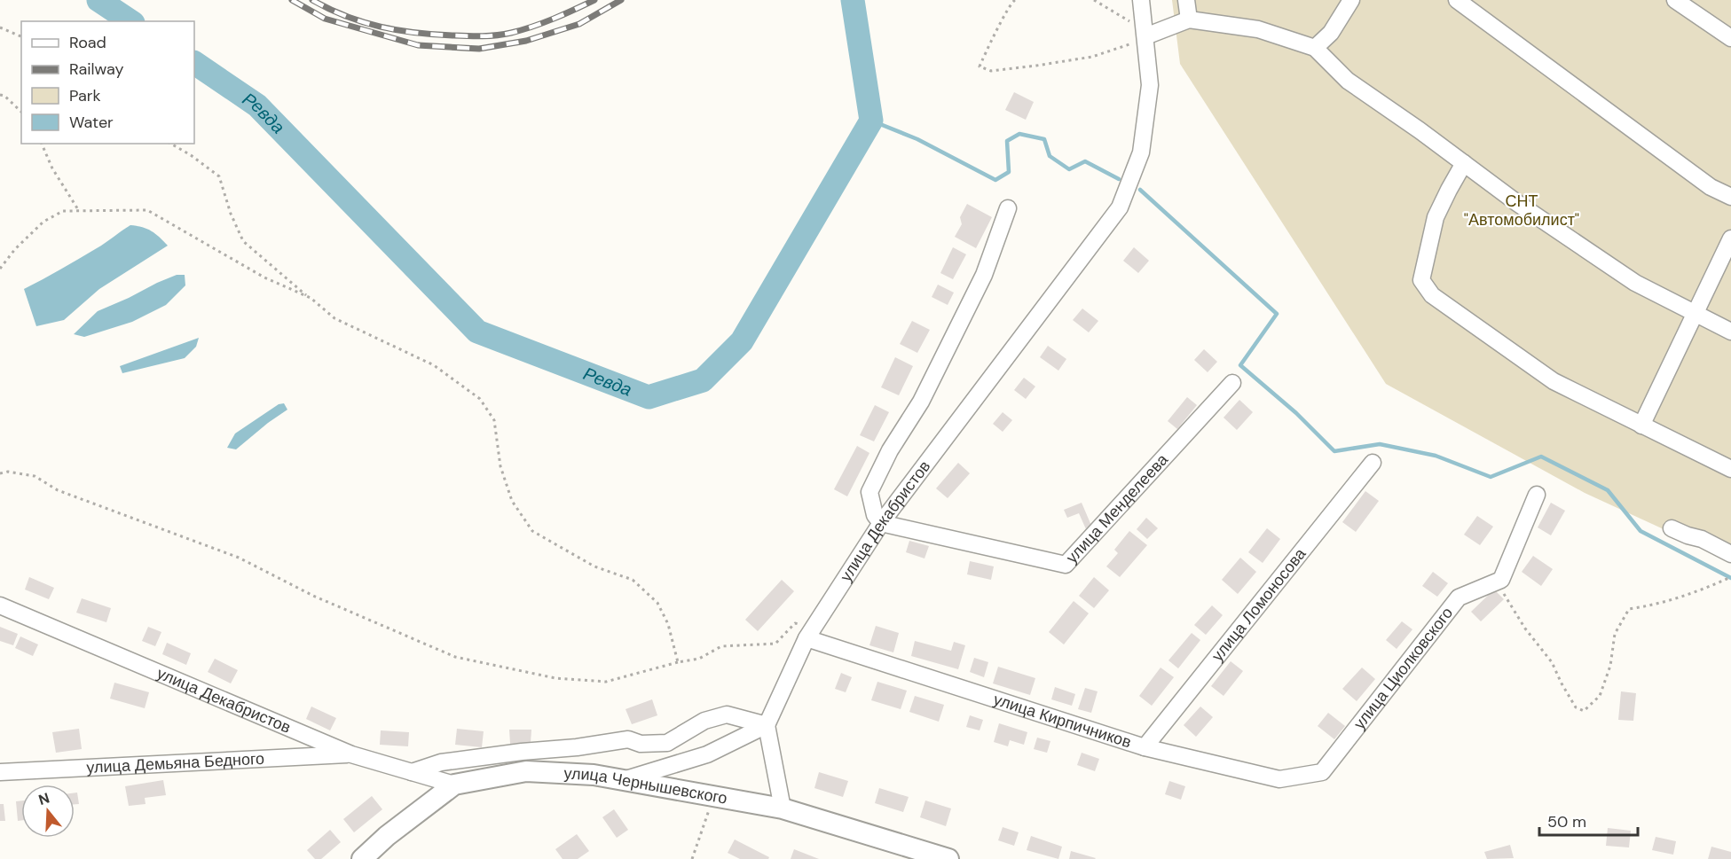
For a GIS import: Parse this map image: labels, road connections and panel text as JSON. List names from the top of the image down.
{
  "streets": {
    "main road": ["улица Чернышевского"],
    "street": [
      "улица Менделеева",
      "улица Декабристов",
      "улица Ломоносова",
      "улица Циолковского",
      "улица Кирпичников",
      "улица Демьяна Бедного"
    ]
  },
  "crossings": [
    ["улица Менделеева", "улица Декабристов"],
    ["улица Декабристов", "улица Кирпичников"],
    ["улица Декабристов", "улица Демьяна Бедного"],
    ["улица Декабристов", "улица Чернышевского"],
    ["улица Ломоносова", "улица Кирпичников"],
    ["улица Циолковского", "улица Кирпичников"]
  ],
  "water": ["Ревда"],
  "parks": ["СНТ \"Автомобилист\""],
  "legend": [
    "Road",
    "Railway",
    "Park",
    "Water"
  ],
  "scale_bar": "50 m",
  "north": "top"
}
